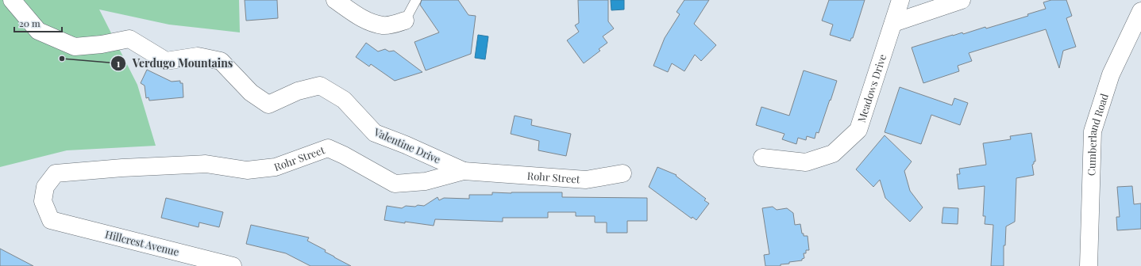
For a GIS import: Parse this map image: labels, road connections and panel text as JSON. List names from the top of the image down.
{
  "streets": {
    "street": [
      "Meadows Drive",
      "Cumberland Road",
      "Valentine Drive",
      "Rohr Street",
      "Hillcrest Avenue"
    ]
  },
  "crossings": [
    ["Valentine Drive", "Rohr Street"],
    ["Rohr Street", "Hillcrest Avenue"]
  ],
  "places": ["Verdugo Mountains"],
  "scale_bar": "20 m"
}
